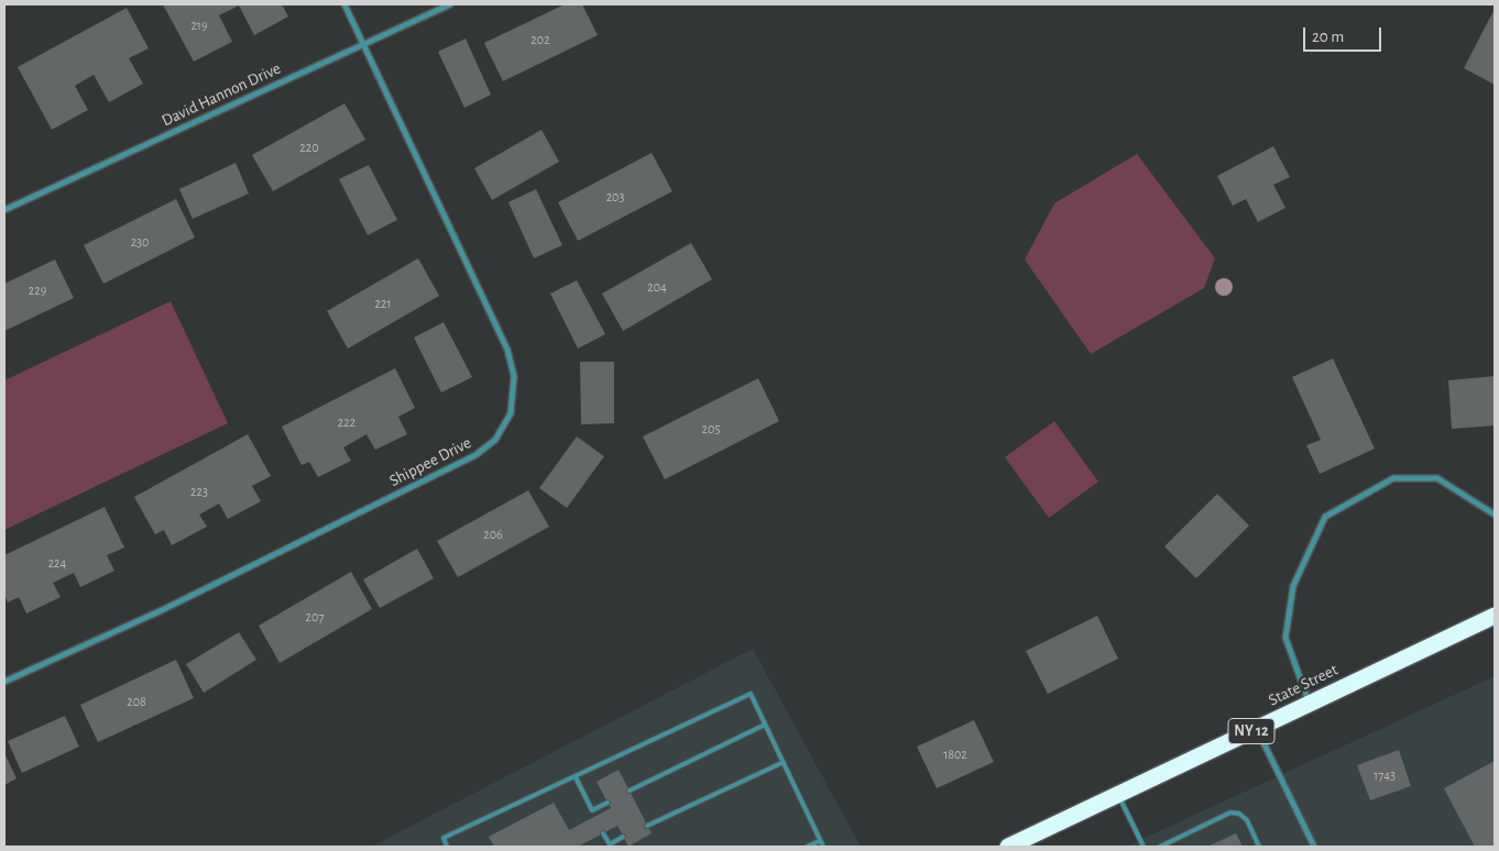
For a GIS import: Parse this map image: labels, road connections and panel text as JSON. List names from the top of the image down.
{
  "streets": {
    "highway": ["State Street", "NY 12"],
    "street": ["David Hannon Drive", "Shippee Drive"]
  },
  "crossings": [
    ["David Hannon Drive", "Shippee Drive"]
  ],
  "house_numbers": [
    "219",
    "202",
    "220",
    "203",
    "230",
    "204",
    "229",
    "221",
    "222",
    "205",
    "223",
    "206",
    "224",
    "207",
    "208",
    "1802",
    "1743"
  ],
  "scale_bar": "20 m"
}
